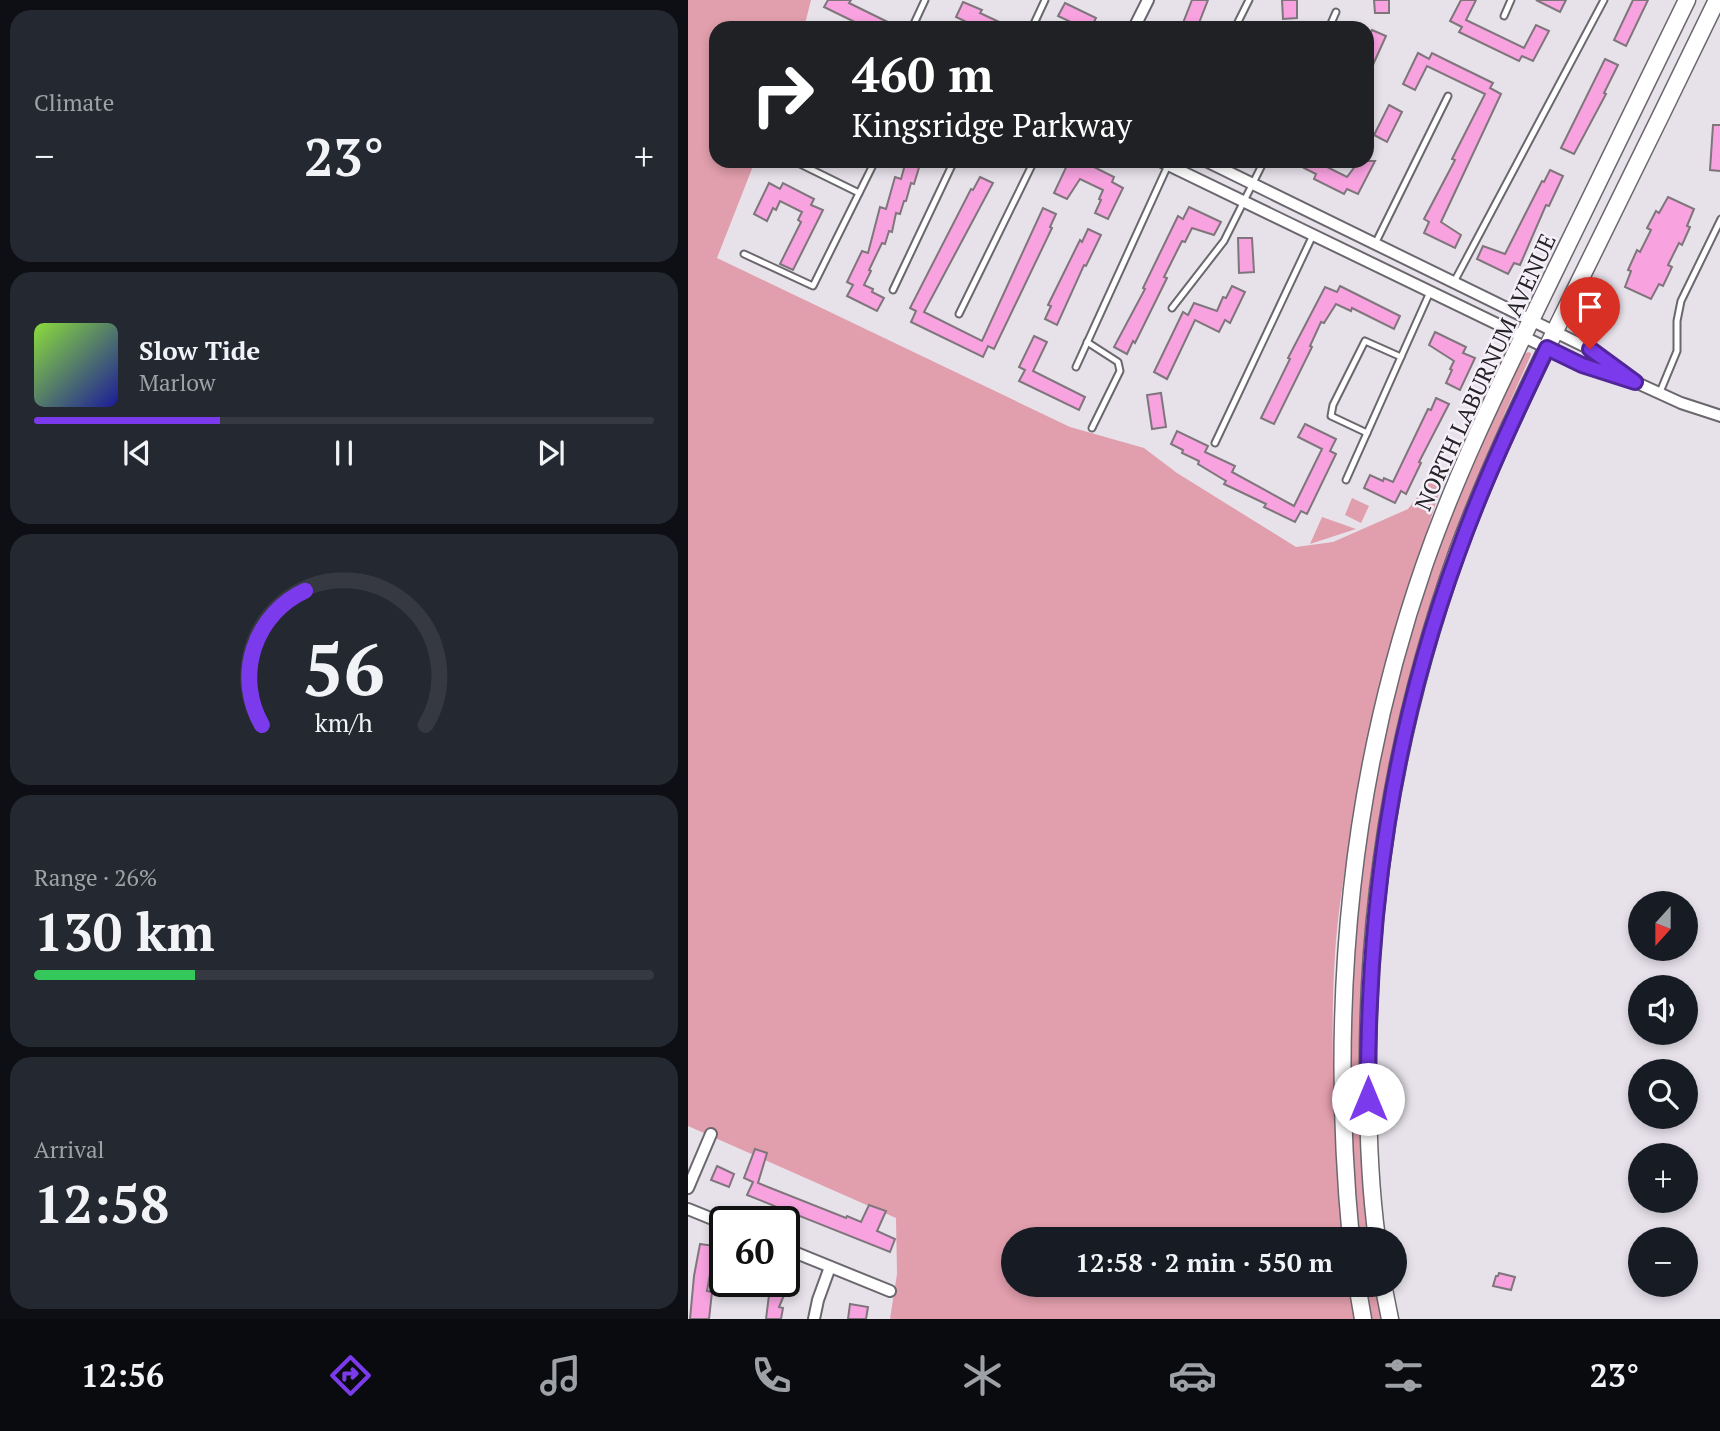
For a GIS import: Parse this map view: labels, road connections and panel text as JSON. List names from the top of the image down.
{
  "streets": {
    "main road": ["NORTH LABURNUM AVENUE"]
  },
  "north": "bottom",
  "page": {
    "tile": [
      "Climate",
      ["Range · 26%", "130 km"],
      ["Arrival", "12:58"]
    ],
    "turn": ["460 m", "Kingsridge Parkway"],
    "heat": ["−", "23°", "+"],
    "song": ["Slow Tide", "Marlow"],
    "map_buttons": ["+", "−"],
    "limit": "60",
    "trip": "12:58 · 2 min · 550 m",
    "tabs": ["12:56", "23°"],
    "gauge": ["56", "km/h"]
  }
}
